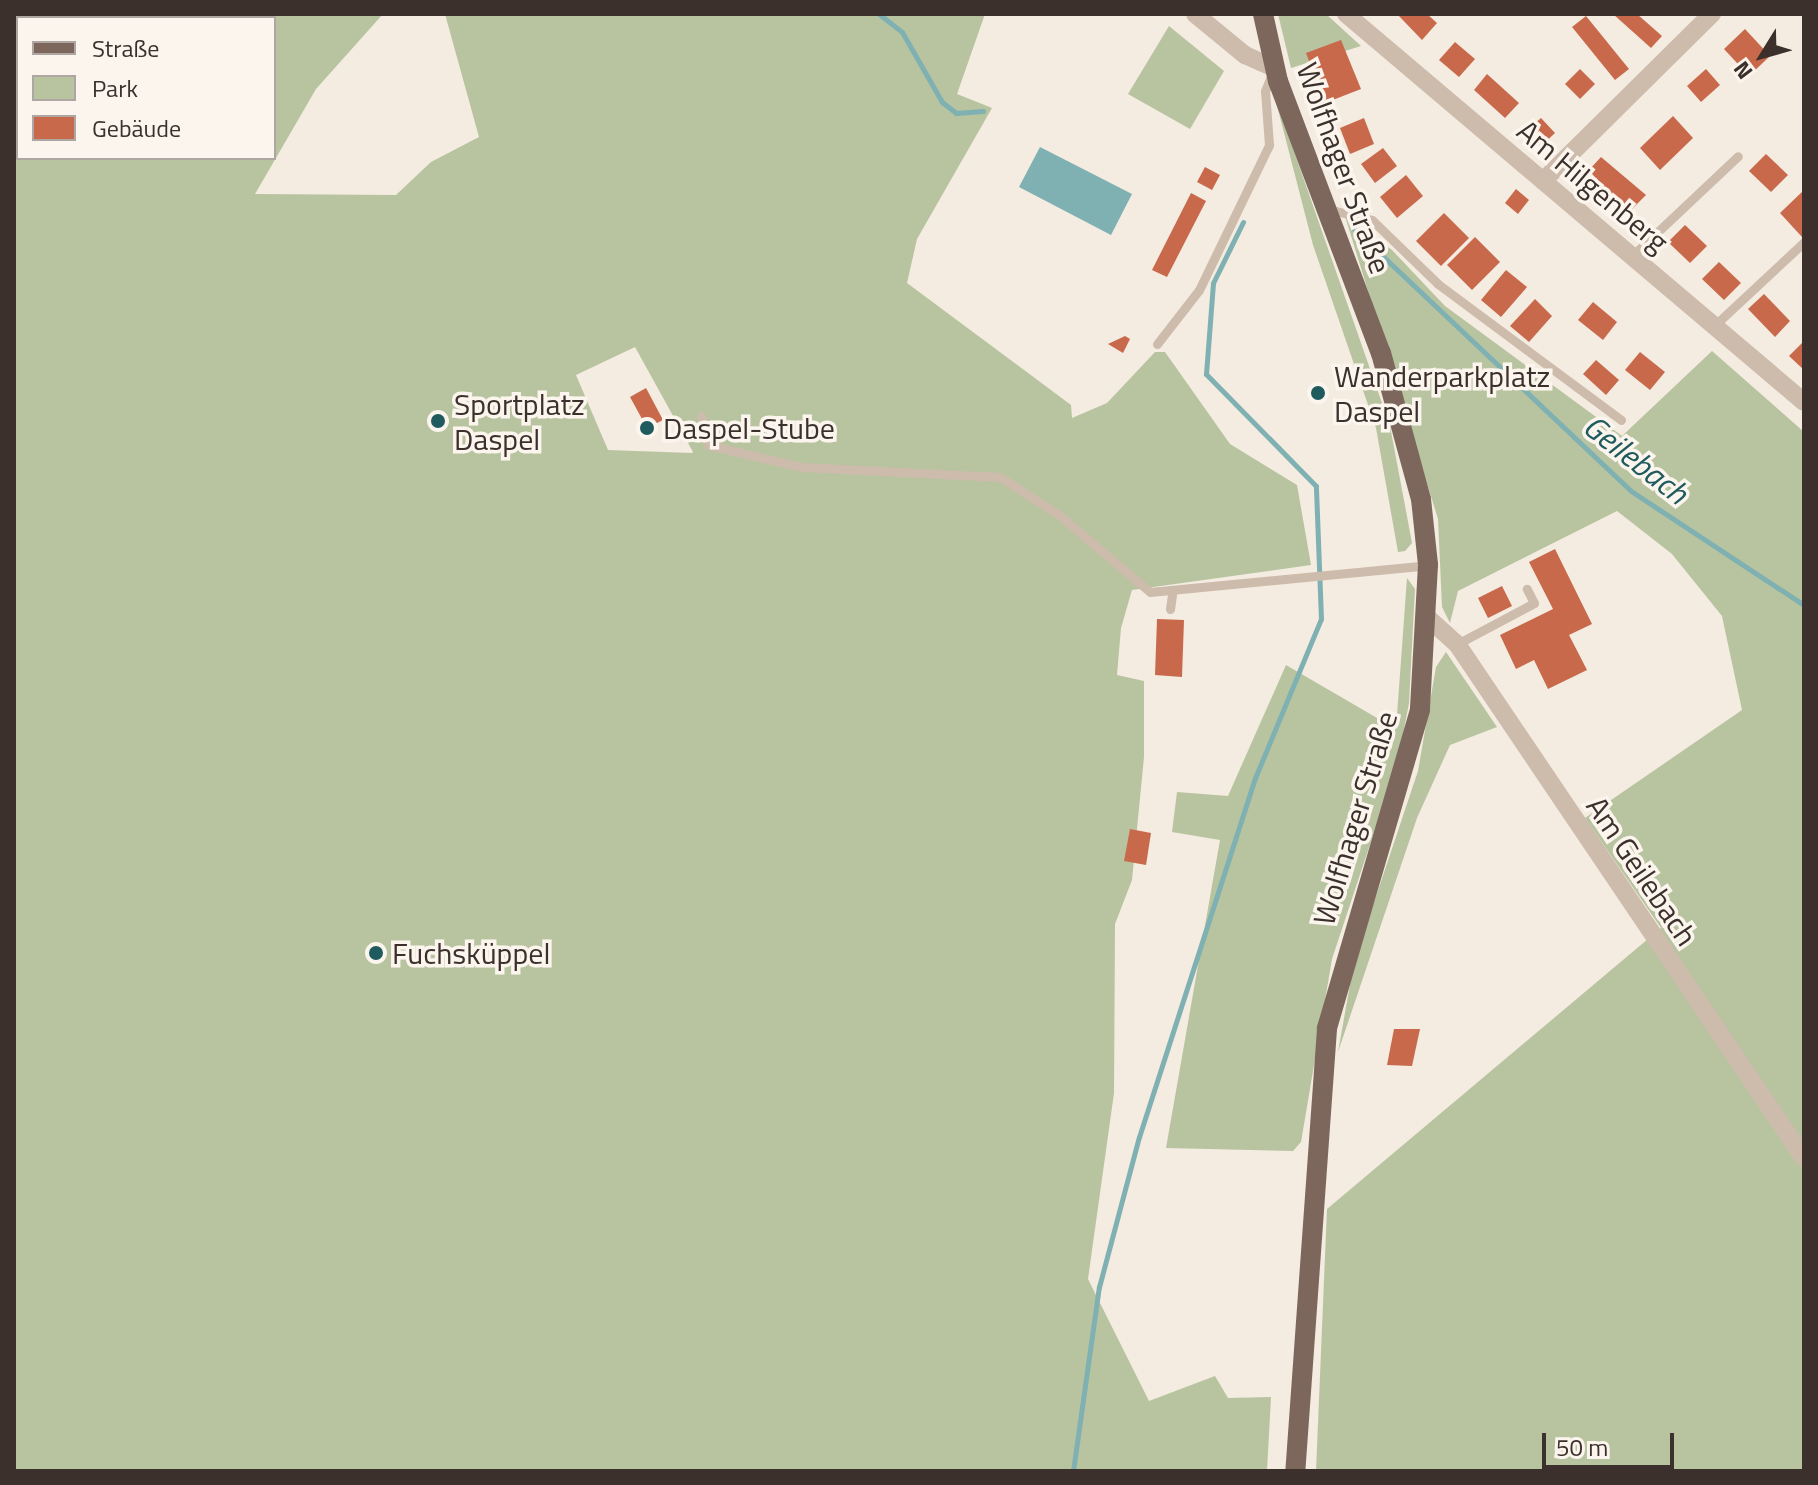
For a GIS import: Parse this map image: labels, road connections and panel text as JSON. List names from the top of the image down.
{
  "streets": {
    "main road": ["Wolfhager Straße"],
    "street": ["Am Hilgenberg", "Am Geilebach"]
  },
  "crossings": [
    ["Wolfhager Straße", "Am Geilebach"]
  ],
  "water": ["Geilebach"],
  "places": [
    "Wanderparkplatz Daspel",
    "Sportplatz Daspel",
    "Daspel-Stube",
    "Fuchsküppel"
  ],
  "legend": ["Straße", "Park", "Gebäude"],
  "scale_bar": "50 m",
  "north": "bottom left"
}
